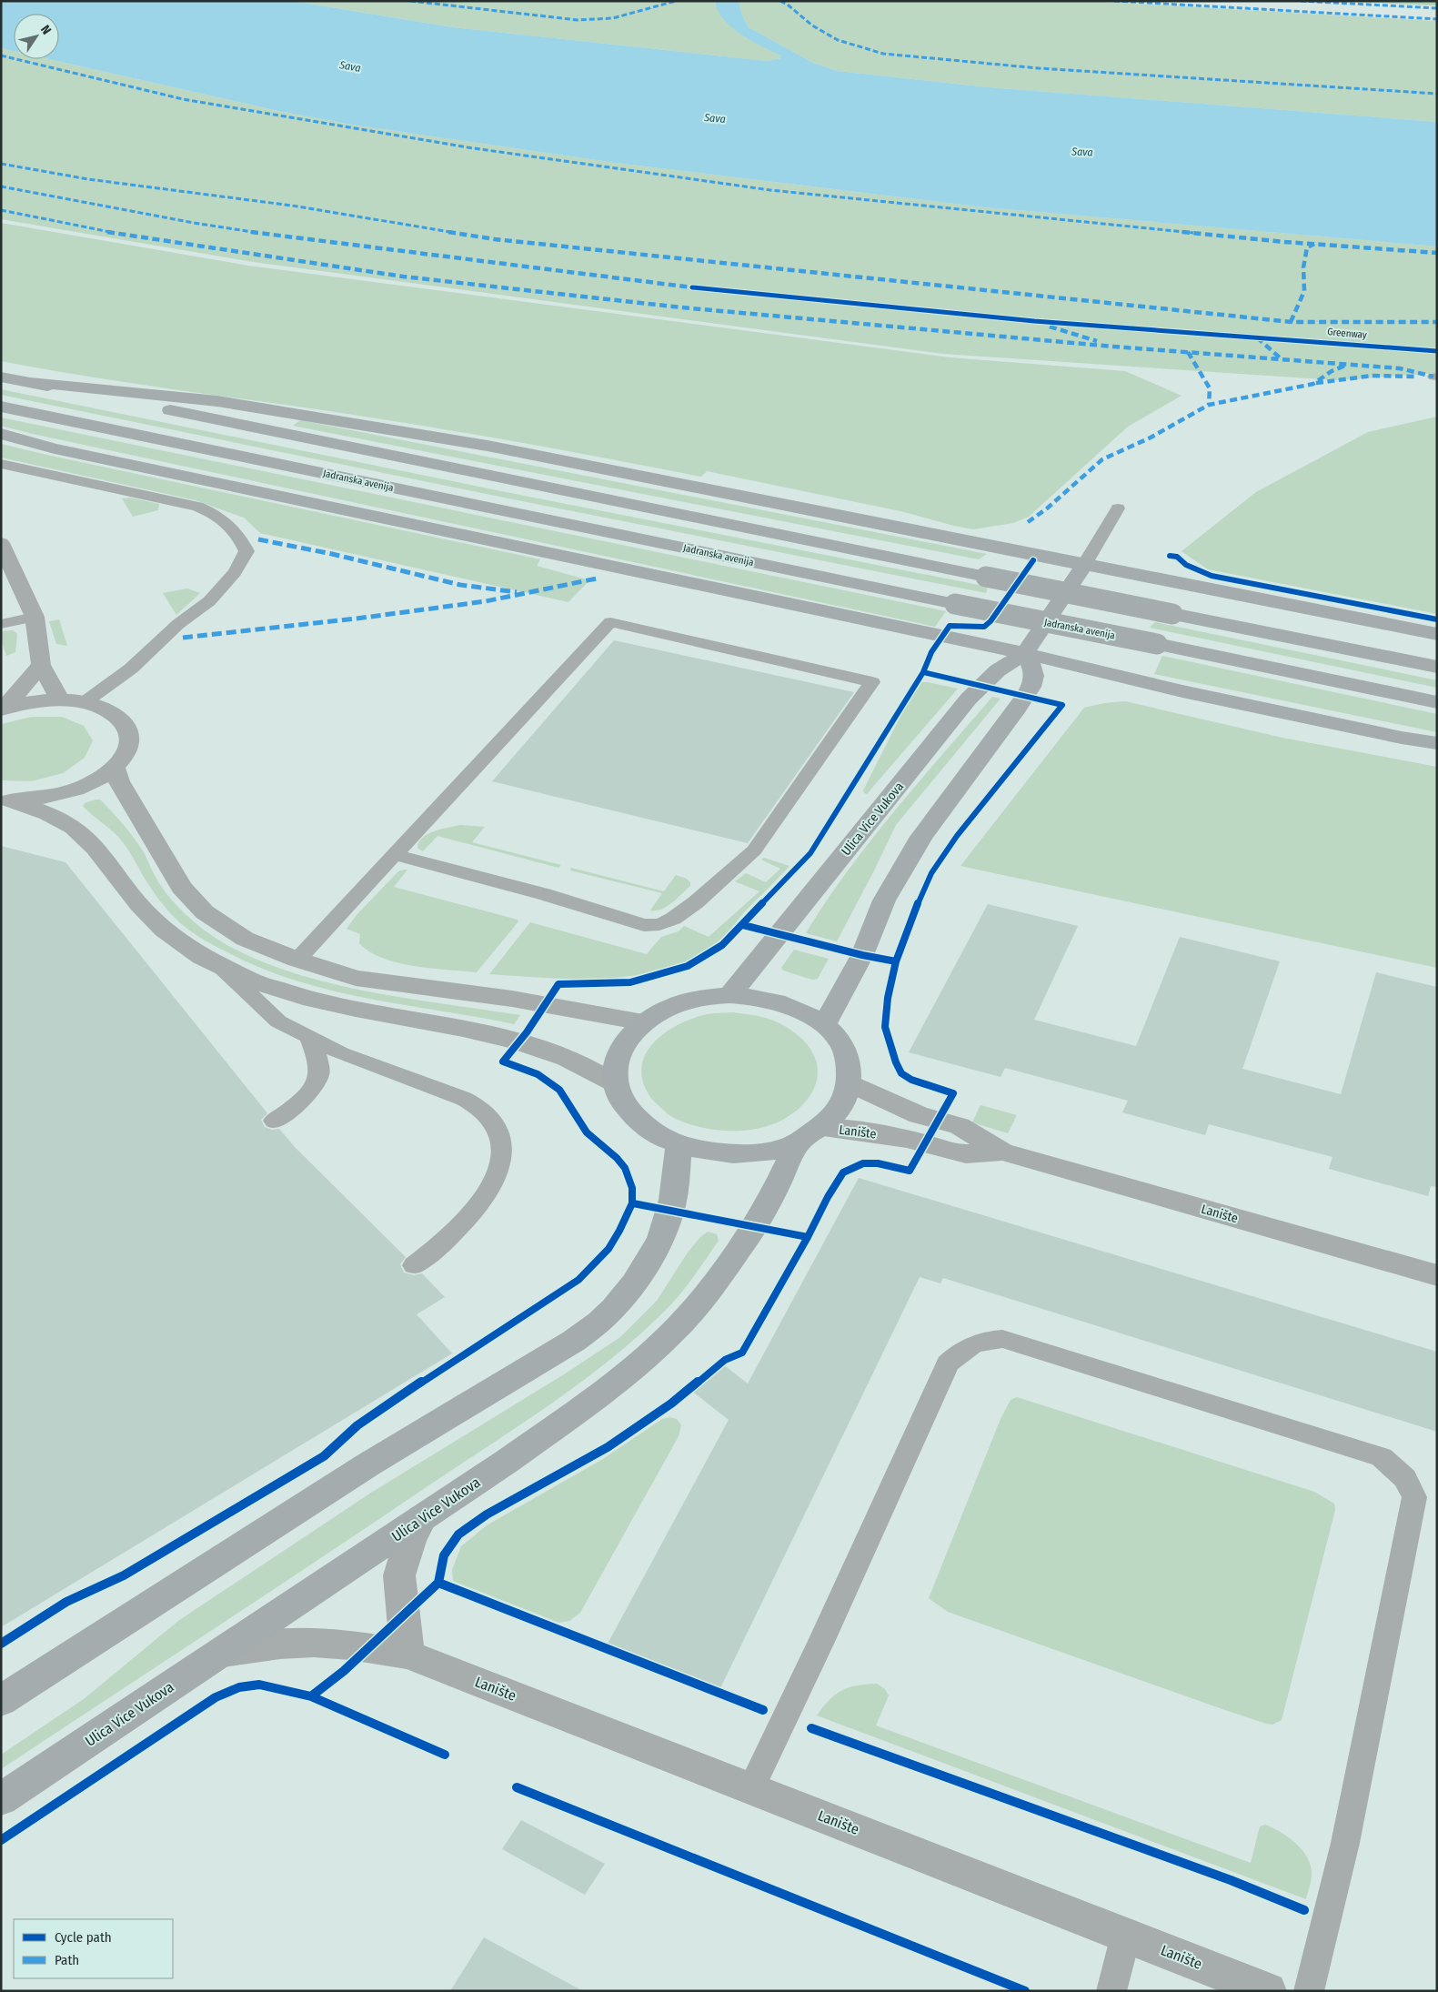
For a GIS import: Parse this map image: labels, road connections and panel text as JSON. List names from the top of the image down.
{
  "streets": {
    "main road": ["Jadranska avenija", "Ulica Vice Vukova"],
    "street": ["Lanište"],
    "cycle path": ["Greenway"]
  },
  "crossings": [
    ["Ulica Vice Vukova", "Lanište"]
  ],
  "water": ["Sava"],
  "legend": ["Cycle path", "Path"],
  "north": "top right"
}
